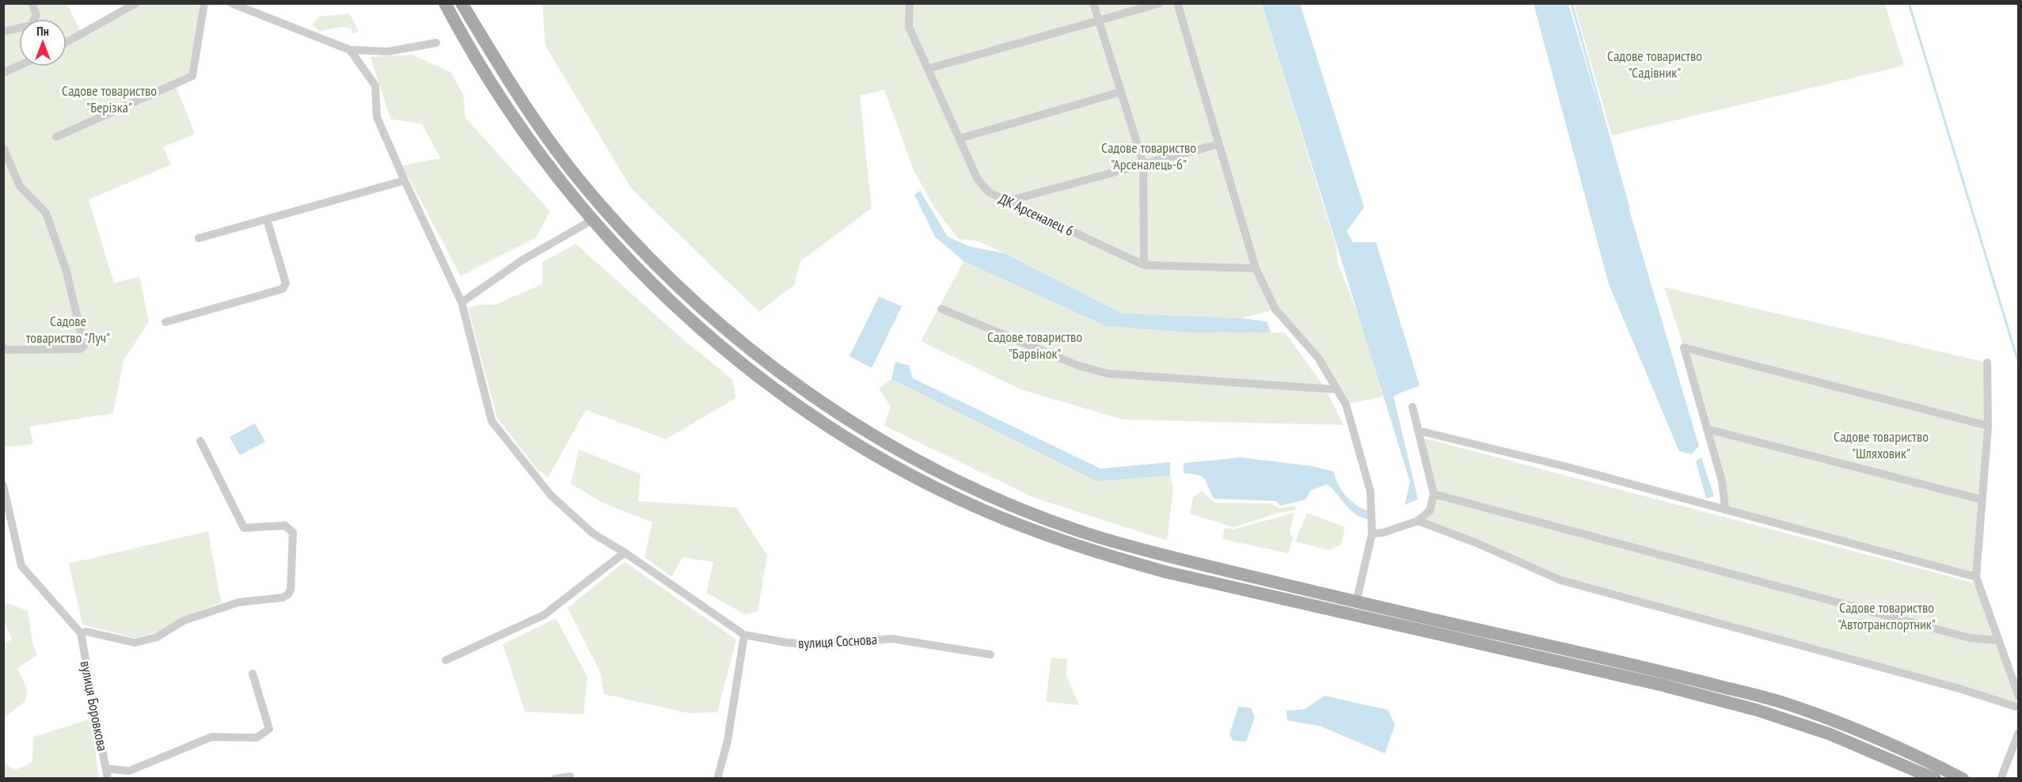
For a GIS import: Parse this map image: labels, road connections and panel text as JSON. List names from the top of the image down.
{
  "streets": {
    "street": ["ДК Арсеналец 6", "вулиця Соснова", "вулиця Боровкова"]
  },
  "parks": [
    "Садове товариство \"Садівник\"",
    "Садове товариство \"Берізка\"",
    "Садове товариство \"Арсеналець-6\"",
    "Садове товариство \"Луч\"",
    "Садове товариство \"Барвінок\"",
    "Садове товариство \"Шляховик\"",
    "Садове товариство \"Автотранспортник\""
  ],
  "north": "top"
}
